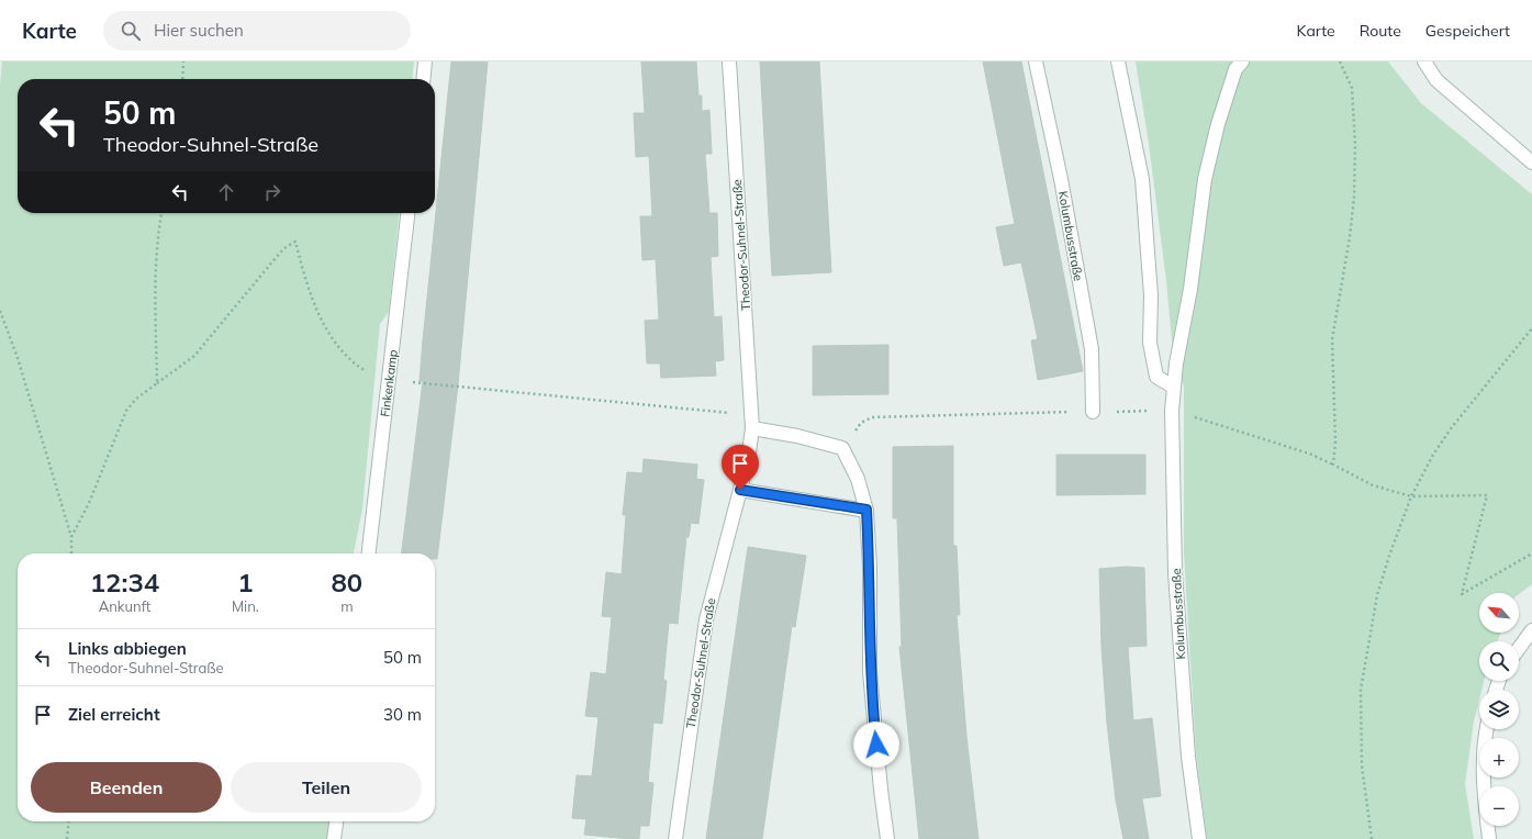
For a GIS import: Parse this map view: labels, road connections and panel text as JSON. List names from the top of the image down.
{
  "streets": {
    "street": ["Kolumbusstraße", "Theodor-Suhnel-Straße", "Finkenkamp"]
  },
  "north": "top left",
  "page": {
    "header": "Karte",
    "search": "Hier suchen",
    "nav": ["Karte", "Route", "Gespeichert"],
    "turn": ["50 m", "Theodor-Suhnel-Straße"],
    "eta": [
      "12:34",
      "Ankunft",
      "1",
      "Min.",
      "80",
      "m"
    ],
    "map_buttons": ["+", "−"],
    "list": [
      {
        "name": "Links abbiegen",
        "note": "Theodor-Suhnel-Straße",
        "value": "50 m"
      },
      {
        "name": "Ziel erreicht",
        "value": "30 m"
      }
    ],
    "buttons": ["Beenden", "Teilen"]
  }
}
